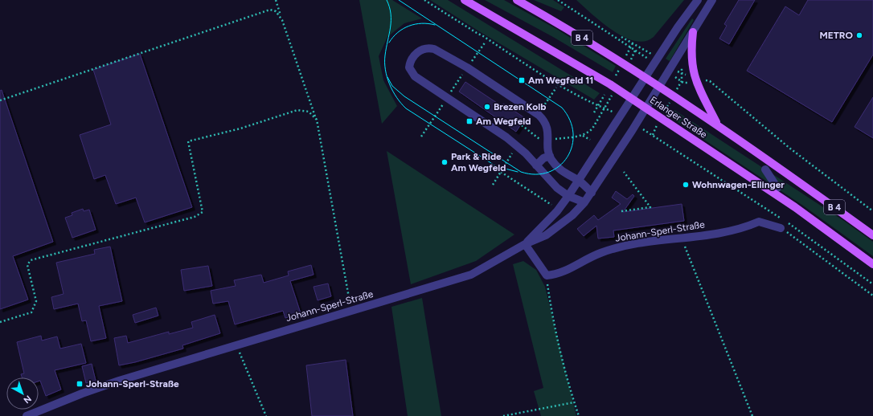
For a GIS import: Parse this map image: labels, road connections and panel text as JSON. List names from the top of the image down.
{
  "streets": {
    "main road": ["B 4", "Erlanger Straße"],
    "street": ["Johann-Sperl-Straße"]
  },
  "crossings": [
    ["B 4", "Erlanger Straße"],
    ["Erlanger Straße", "Johann-Sperl-Straße"]
  ],
  "places": {
    "other": [
      "METRO",
      "Brezen Kolb",
      "Park & Ride Am Wegfeld",
      "Wohnwagen-Ellinger"
    ],
    "transit": ["Am Wegfeld 11", "Am Wegfeld", "Johann-Sperl-Straße"]
  },
  "north": "bottom right"
}
